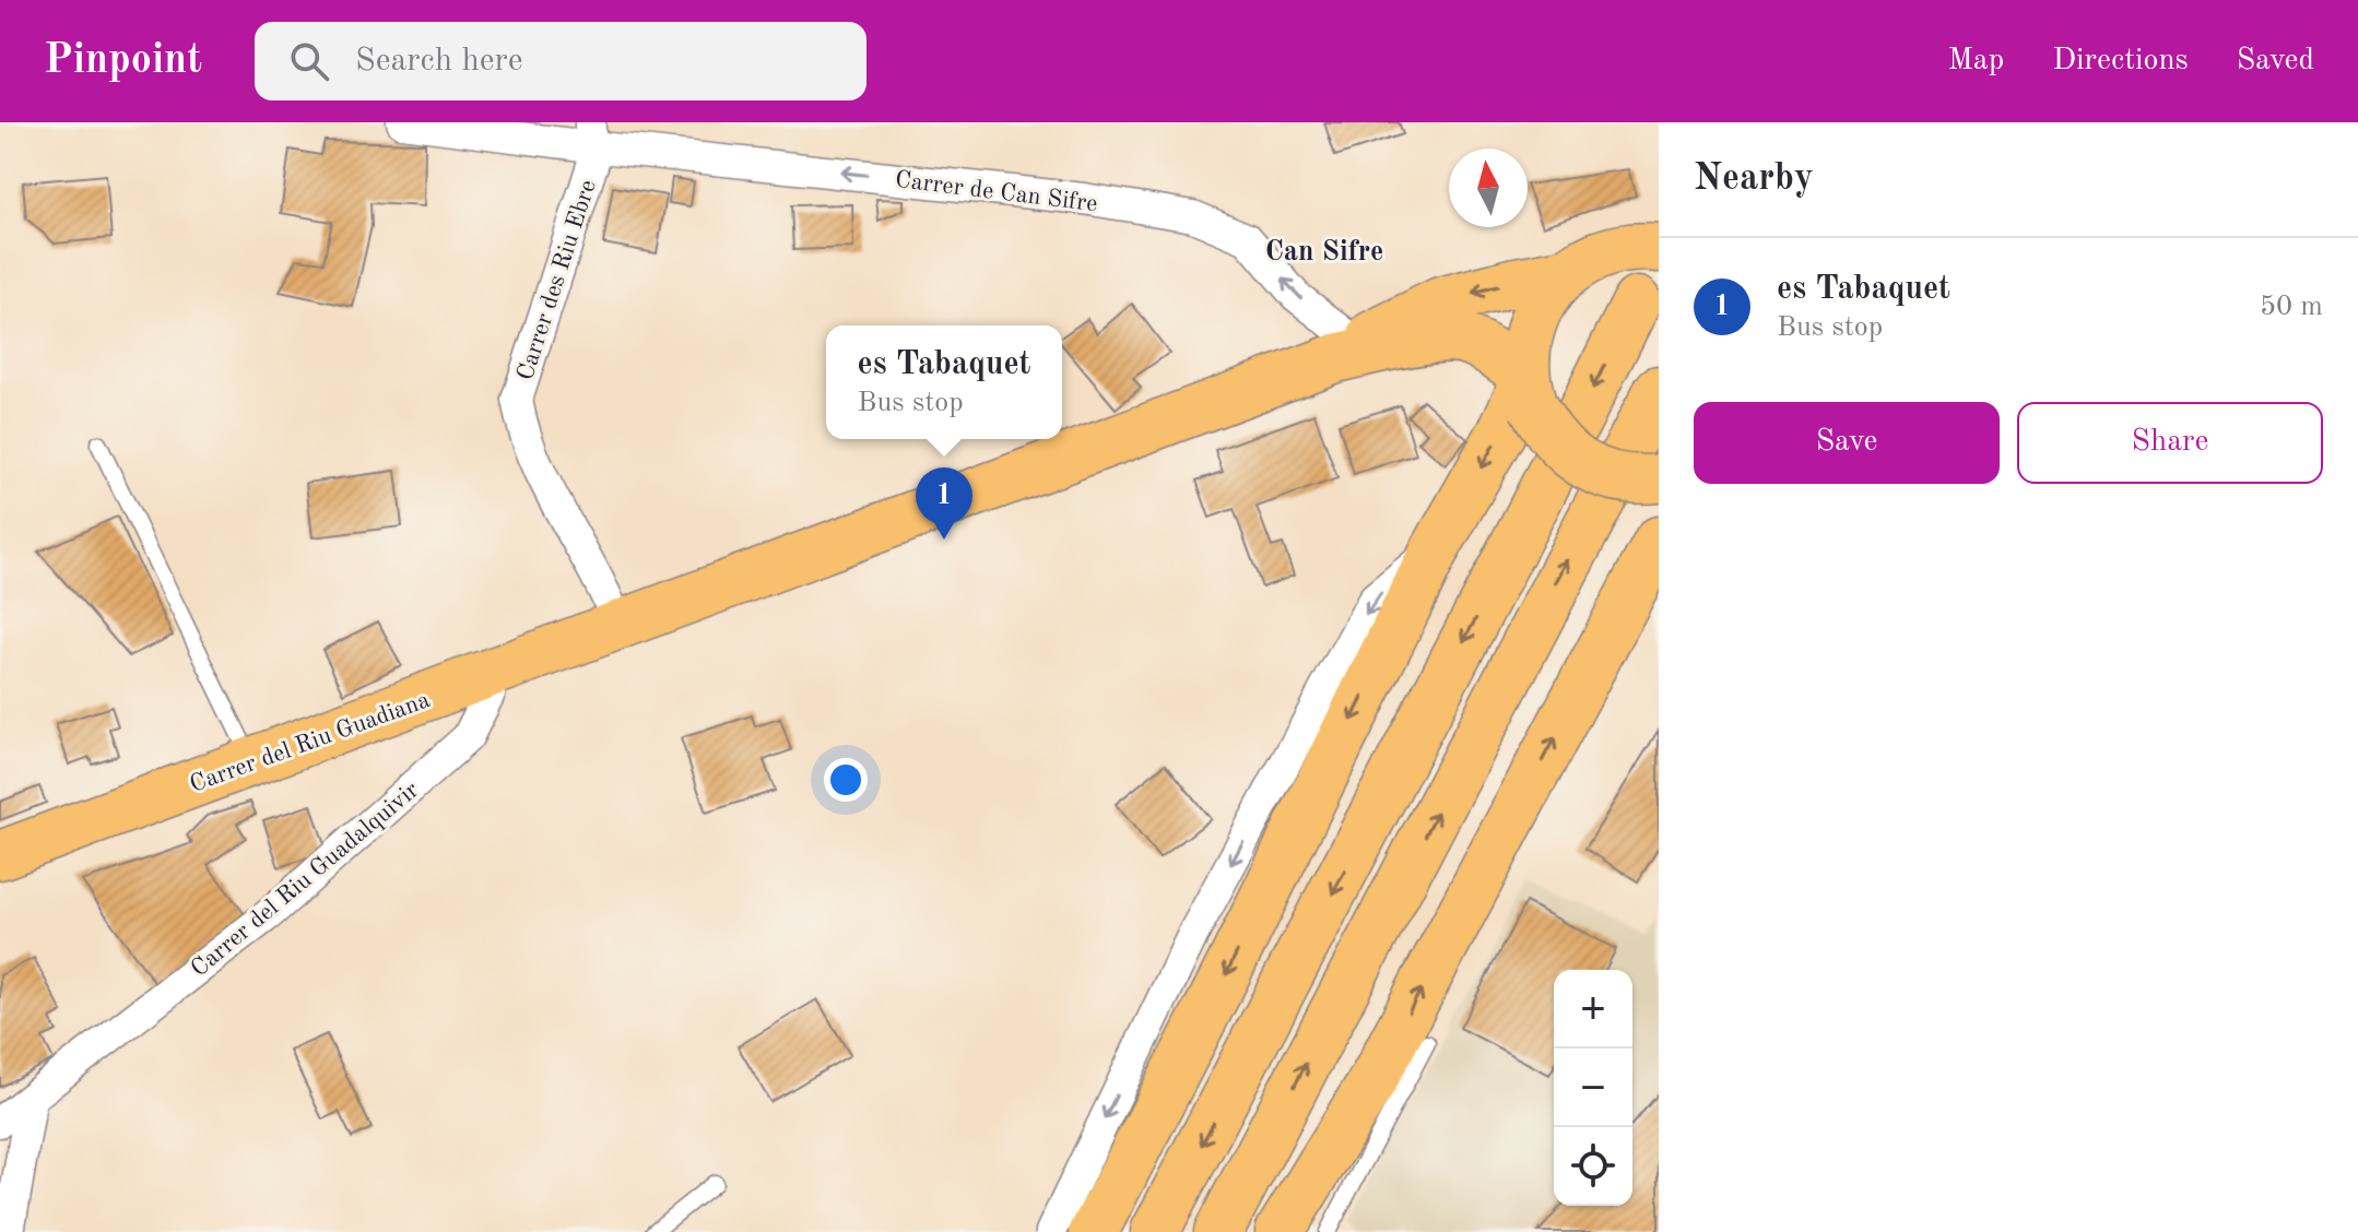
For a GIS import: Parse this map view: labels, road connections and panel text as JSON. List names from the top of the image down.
{
  "streets": {
    "main road": ["Carrer del Riu Guadiana"],
    "street": ["Carrer de Can Sifre", "Carrer des Riu Ebre", "Carrer del Riu Guadalquivir"]
  },
  "crossings": [
    ["Carrer de Can Sifre", "Carrer des Riu Ebre"],
    ["Carrer de Can Sifre", "Carrer del Riu Guadiana"],
    ["Carrer des Riu Ebre", "Carrer del Riu Guadiana"],
    ["Carrer del Riu Guadiana", "Carrer del Riu Guadalquivir"]
  ],
  "one_way": ["Carrer de Can Sifre"],
  "districts": ["Can Sifre"],
  "north": "top",
  "page": {
    "header": "Pinpoint",
    "search": "Search here",
    "nav": ["Map", "Directions", "Saved"],
    "heading": "Nearby",
    "list": [
      {
        "mark": "1",
        "name": "es Tabaquet",
        "note": "Bus stop",
        "value": "50 m"
      }
    ],
    "popup": ["es Tabaquet", "Bus stop"],
    "buttons": ["Save", "Share"],
    "pins": "1",
    "map_buttons": ["+", "−"]
  }
}
